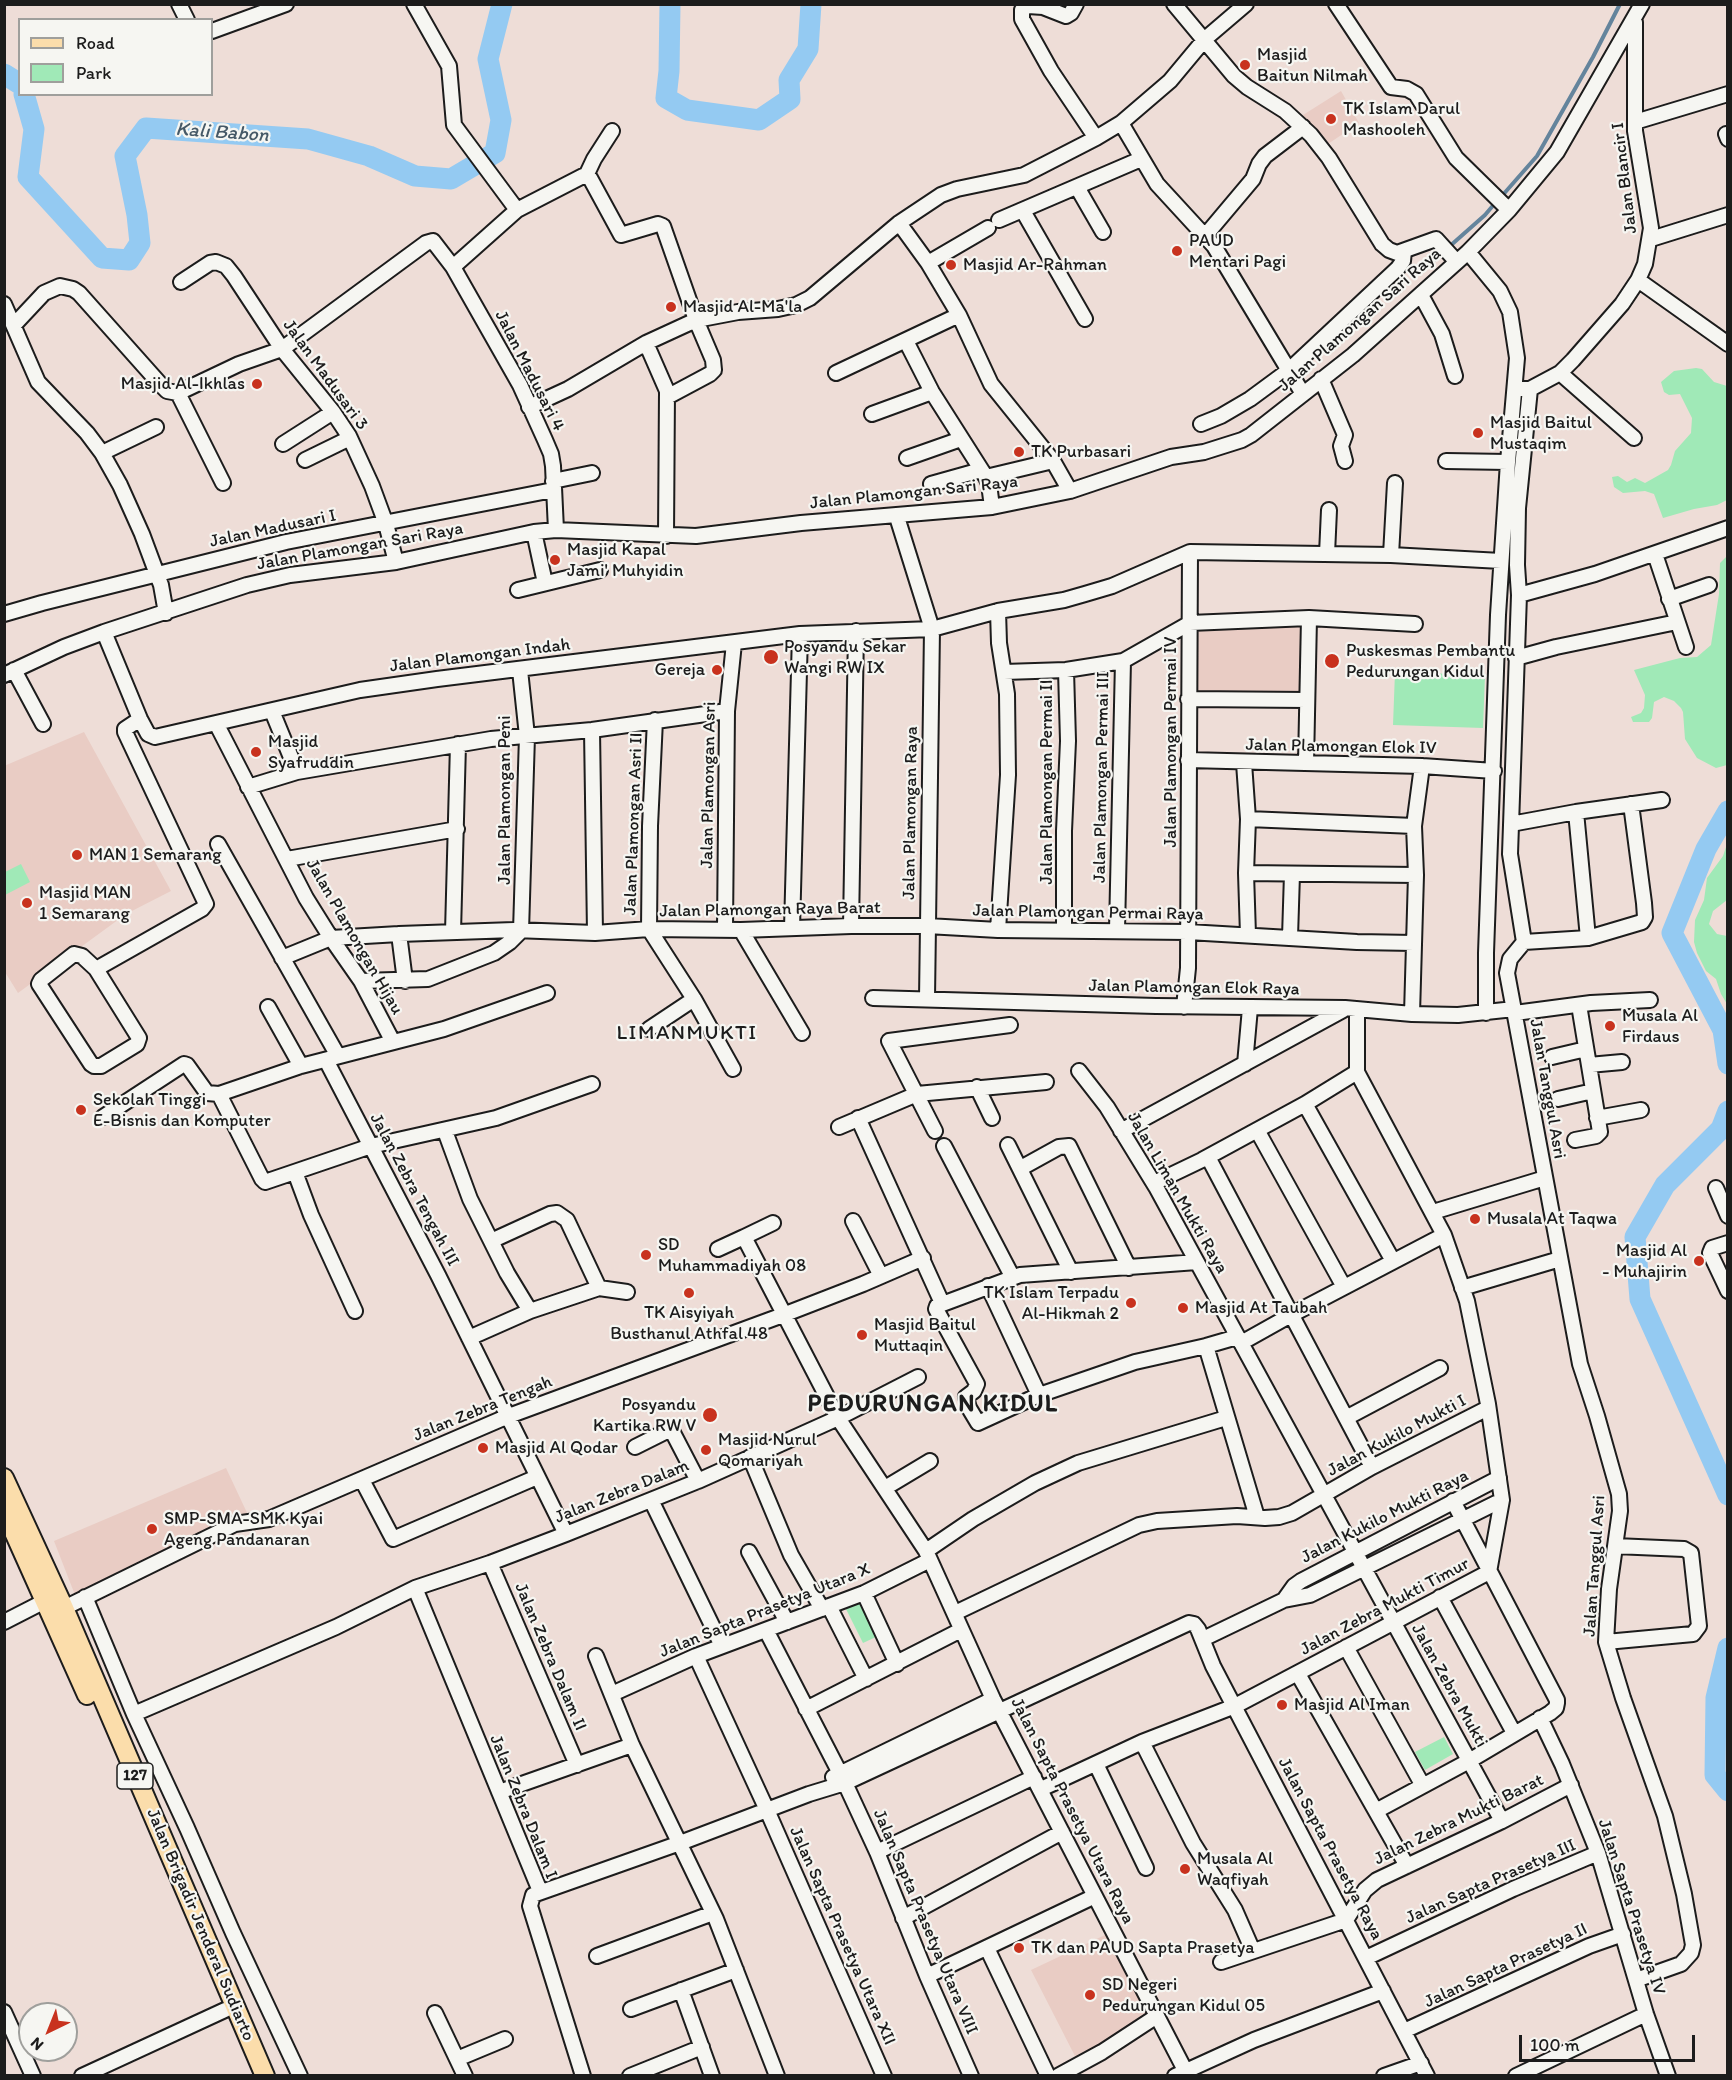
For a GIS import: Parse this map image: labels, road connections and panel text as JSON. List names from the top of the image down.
{
  "streets": {
    "main road": ["127", "Jalan Brigadir Jenderal Sudiarto"],
    "street": [
      "Jalan Blancir I",
      "Jalan Plamongan Sari Raya",
      "Jalan Madusari 4",
      "Jalan Madusari 3",
      "Jalan Madusari I",
      "Jalan Plamongan Indah",
      "Jalan Plamongan Permai IV",
      "Jalan Plamongan Elok IV",
      "Jalan Plamongan Permai III",
      "Jalan Plamongan Permai II",
      "Jalan Plamongan Asri",
      "Jalan Plamongan Peni",
      "Jalan Plamongan Raya",
      "Jalan Plamongan Asri II",
      "Jalan Plamongan Raya Barat",
      "Jalan Plamongan Permai Raya",
      "Jalan Plamongan Hijau",
      "Jalan Plamongan Elok Raya",
      "Jalan Tanggul Asri",
      "Jalan Zebra Tengah III",
      "Jalan Liman Mukti Raya",
      "Jalan Zebra Tengah",
      "Jalan Kukilo Mukti I",
      "Jalan Zebra Dalam",
      "Jalan Kukilo Mukti Raya",
      "Jalan Zebra Mukti Timur",
      "Jalan Sapta Prasetya Utara X",
      "Jalan Zebra Dalam II",
      "Jalan Zebra Mukti",
      "Jalan Zebra Dalam I",
      "Jalan Sapta Prasetya Utara Raya",
      "Jalan Zebra Mukti Barat",
      "Jalan Sapta Prasetya Raya",
      "Jalan Sapta Prasetya III",
      "Jalan Sapta Prasetya IV",
      "Jalan Sapta Prasetya Utara VIII",
      "Jalan Sapta Prasetya Utara XII",
      "Jalan Sapta Prasetya II"
    ]
  },
  "crossings": [
    ["Jalan Blancir I", "Jalan Plamongan Sari Raya"],
    ["Jalan Plamongan Sari Raya", "Jalan Madusari 4"],
    ["Jalan Plamongan Sari Raya", "Jalan Madusari 3"],
    ["Jalan Plamongan Sari Raya", "Jalan Plamongan Indah"],
    ["Jalan Plamongan Sari Raya", "Jalan Plamongan Raya"],
    ["Jalan Madusari 4", "Jalan Madusari 3"],
    ["Jalan Madusari 4", "Jalan Madusari I"],
    ["Jalan Madusari 3", "Jalan Madusari I"],
    ["Jalan Plamongan Indah", "Jalan Plamongan Asri"],
    ["Jalan Plamongan Indah", "Jalan Plamongan Peni"],
    ["Jalan Plamongan Indah", "Jalan Plamongan Raya"],
    ["Jalan Plamongan Indah", "Jalan Plamongan Hijau"],
    ["Jalan Plamongan Permai IV", "Jalan Plamongan Elok IV"],
    ["Jalan Plamongan Permai IV", "Jalan Plamongan Permai III"],
    ["Jalan Plamongan Permai IV", "Jalan Plamongan Permai Raya"],
    ["Jalan Plamongan Permai IV", "Jalan Plamongan Elok Raya"],
    ["Jalan Plamongan Permai III", "Jalan Plamongan Permai II"],
    ["Jalan Plamongan Permai III", "Jalan Plamongan Permai Raya"],
    ["Jalan Plamongan Permai II", "Jalan Plamongan Permai Raya"],
    ["Jalan Plamongan Asri", "Jalan Plamongan Raya Barat"],
    ["Jalan Plamongan Peni", "Jalan Plamongan Raya Barat"],
    ["Jalan Plamongan Raya", "Jalan Plamongan Raya Barat"],
    ["Jalan Plamongan Raya", "Jalan Plamongan Permai Raya"],
    ["Jalan Plamongan Raya", "Jalan Plamongan Elok Raya"],
    ["Jalan Plamongan Asri II", "Jalan Plamongan Raya Barat"],
    ["Jalan Plamongan Raya Barat", "Jalan Plamongan Permai Raya"],
    ["Jalan Plamongan Raya Barat", "Jalan Plamongan Hijau"],
    ["Jalan Plamongan Elok Raya", "Jalan Tanggul Asri"],
    ["Jalan Tanggul Asri", "Jalan Sapta Prasetya IV"],
    ["Jalan Zebra Tengah III", "Jalan Zebra Tengah"],
    ["Jalan Zebra Tengah III", "Jalan Zebra Dalam"],
    ["Jalan Liman Mukti Raya", "Jalan Kukilo Mukti I"],
    ["Jalan Liman Mukti Raya", "Jalan Zebra Mukti"],
    ["Jalan Zebra Tengah", "Jalan Sapta Prasetya Utara Raya"],
    ["Jalan Zebra Tengah", "Jalan Brigadir Jenderal Sudiarto"],
    ["Jalan Kukilo Mukti I", "Jalan Zebra Mukti"],
    ["Jalan Kukilo Mukti I", "Jalan Sapta Prasetya Utara Raya"],
    ["Jalan Zebra Dalam", "Jalan Zebra Dalam II"],
    ["Jalan Zebra Dalam", "Jalan Zebra Dalam I"],
    ["Jalan Zebra Dalam", "Jalan Sapta Prasetya Utara Raya"],
    ["Jalan Kukilo Mukti Raya", "Jalan Zebra Mukti"],
    ["Jalan Zebra Mukti Timur", "Jalan Zebra Mukti"],
    ["Jalan Zebra Mukti Timur", "Jalan Sapta Prasetya Utara Raya"],
    ["Jalan Zebra Mukti Timur", "Jalan Sapta Prasetya Raya"],
    ["Jalan Sapta Prasetya Utara X", "Jalan Sapta Prasetya Utara Raya"],
    ["Jalan Sapta Prasetya Utara X", "Jalan Sapta Prasetya Utara VIII"],
    ["Jalan Sapta Prasetya Utara X", "Jalan Sapta Prasetya Utara XII"],
    ["Jalan Zebra Mukti", "Jalan Zebra Mukti Barat"],
    ["Jalan Zebra Mukti Barat", "Jalan Sapta Prasetya Raya"],
    ["Jalan Zebra Mukti Barat", "Jalan Sapta Prasetya IV"],
    ["Jalan Sapta Prasetya Raya", "Jalan Sapta Prasetya III"],
    ["Jalan Sapta Prasetya Raya", "Jalan Sapta Prasetya II"],
    ["Jalan Sapta Prasetya III", "Jalan Sapta Prasetya IV"],
    ["Jalan Sapta Prasetya IV", "Jalan Sapta Prasetya II"]
  ],
  "districts": ["LIMANMUKTI", "PEDURUNGAN KIDUL"],
  "water": ["Kali Babon"],
  "places": [
    "Masjid Baitun Nilmah",
    "TK Islam Darul Mashooleh",
    "PAUD Mentari Pagi",
    "Masjid Ar-Rahman",
    "Masjid Al-Ma'la",
    "Masjid Al-Ikhlas",
    "Masjid Baitul Mustaqim",
    "TK Purbasari",
    "Masjid Kapal Jami' Muhyidin",
    "Posyandu Sekar Wangi RW IX",
    "Puskesmas Pembantu Pedurungan Kidul",
    "Gereja",
    "Masjid Syafruddin",
    "MAN 1 Semarang",
    "Masjid MAN 1 Semarang",
    "Musala Al Firdaus",
    "Sekolah Tinggi E-Bisnis dan Komputer",
    "Musala At Taqwa",
    "SD Muhammadiyah 08",
    "Masjid Al - Muhajirin",
    "TK Aisyiyah Busthanul Athfal 48",
    "TK Islam Terpadu Al-Hikmah 2",
    "Masjid At Taubah",
    "Masjid Baitul Muttaqin",
    "Posyandu Kartika RW V",
    "Masjid Al Qodar",
    "Masjid Nurul Qomariyah",
    "SMP-SMA-SMK Kyai Ageng Pandanaran",
    "Masjid Al Iman",
    "Musala Al Waqfiyah",
    "TK dan PAUD Sapta Prasetya",
    "SD Negeri Pedurungan Kidul 05"
  ],
  "legend": ["Road", "Park"],
  "scale_bar": "100 m",
  "north": "bottom left"
}
